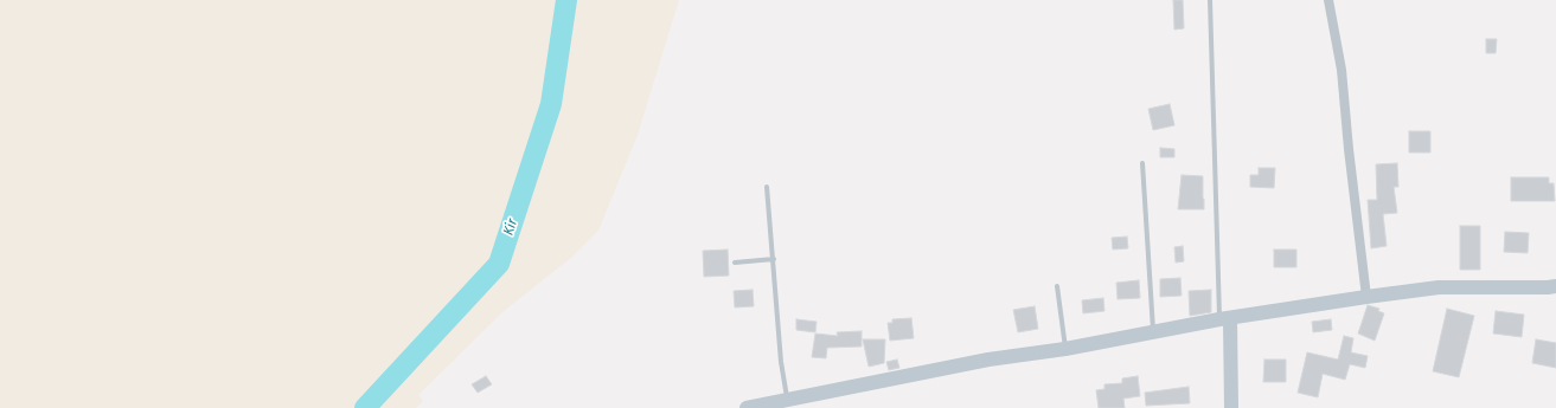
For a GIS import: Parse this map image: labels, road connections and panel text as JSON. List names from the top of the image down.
{
  "water": ["Kir"]
}
